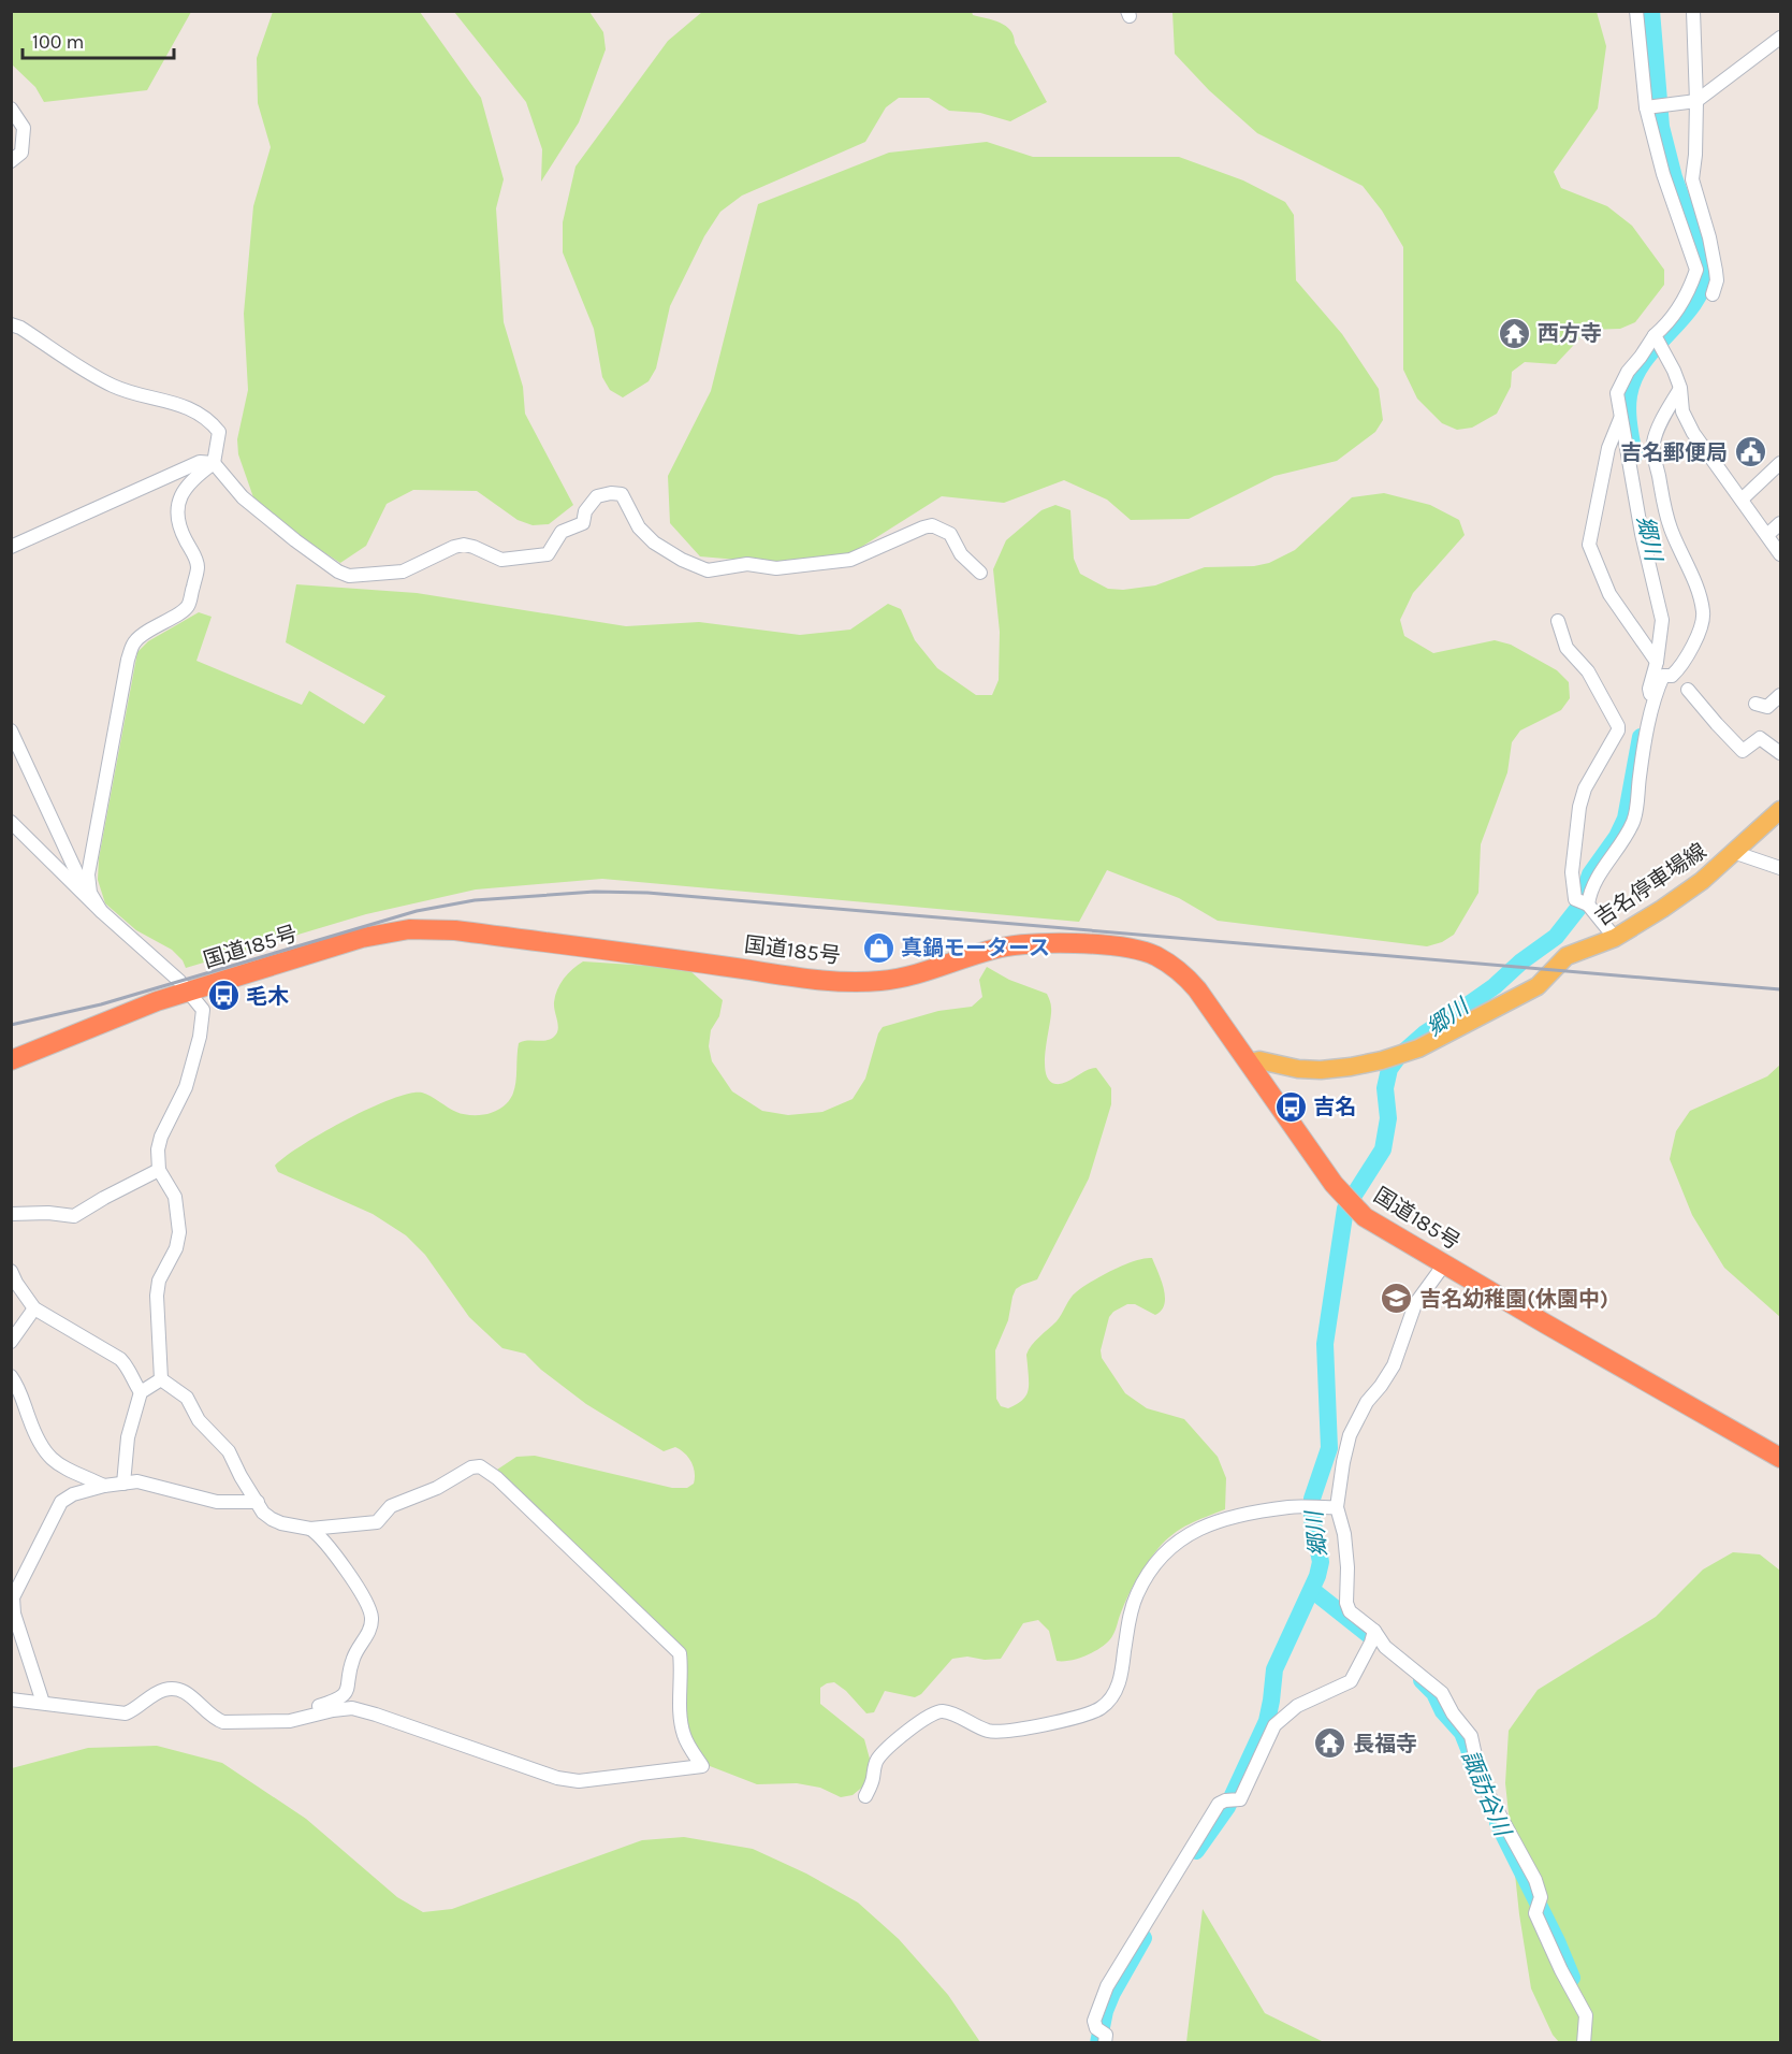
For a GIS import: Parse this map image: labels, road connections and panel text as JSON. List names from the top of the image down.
{
  "streets": {
    "highway": ["国道185号"],
    "main road": ["吉名停車場線"]
  },
  "crossings": [
    ["吉名停車場線", "国道185号"]
  ],
  "water": ["郷川", "諏訪谷川"],
  "places": {
    "temple": ["西方寺", "長福寺"],
    "public building": ["吉名郵便局"],
    "shop": ["真鍋モータース"],
    "bus stop": ["毛木", "吉名"],
    "school or university": ["吉名幼稚園(休園中)"]
  },
  "scale_bar": "100 m"
}
